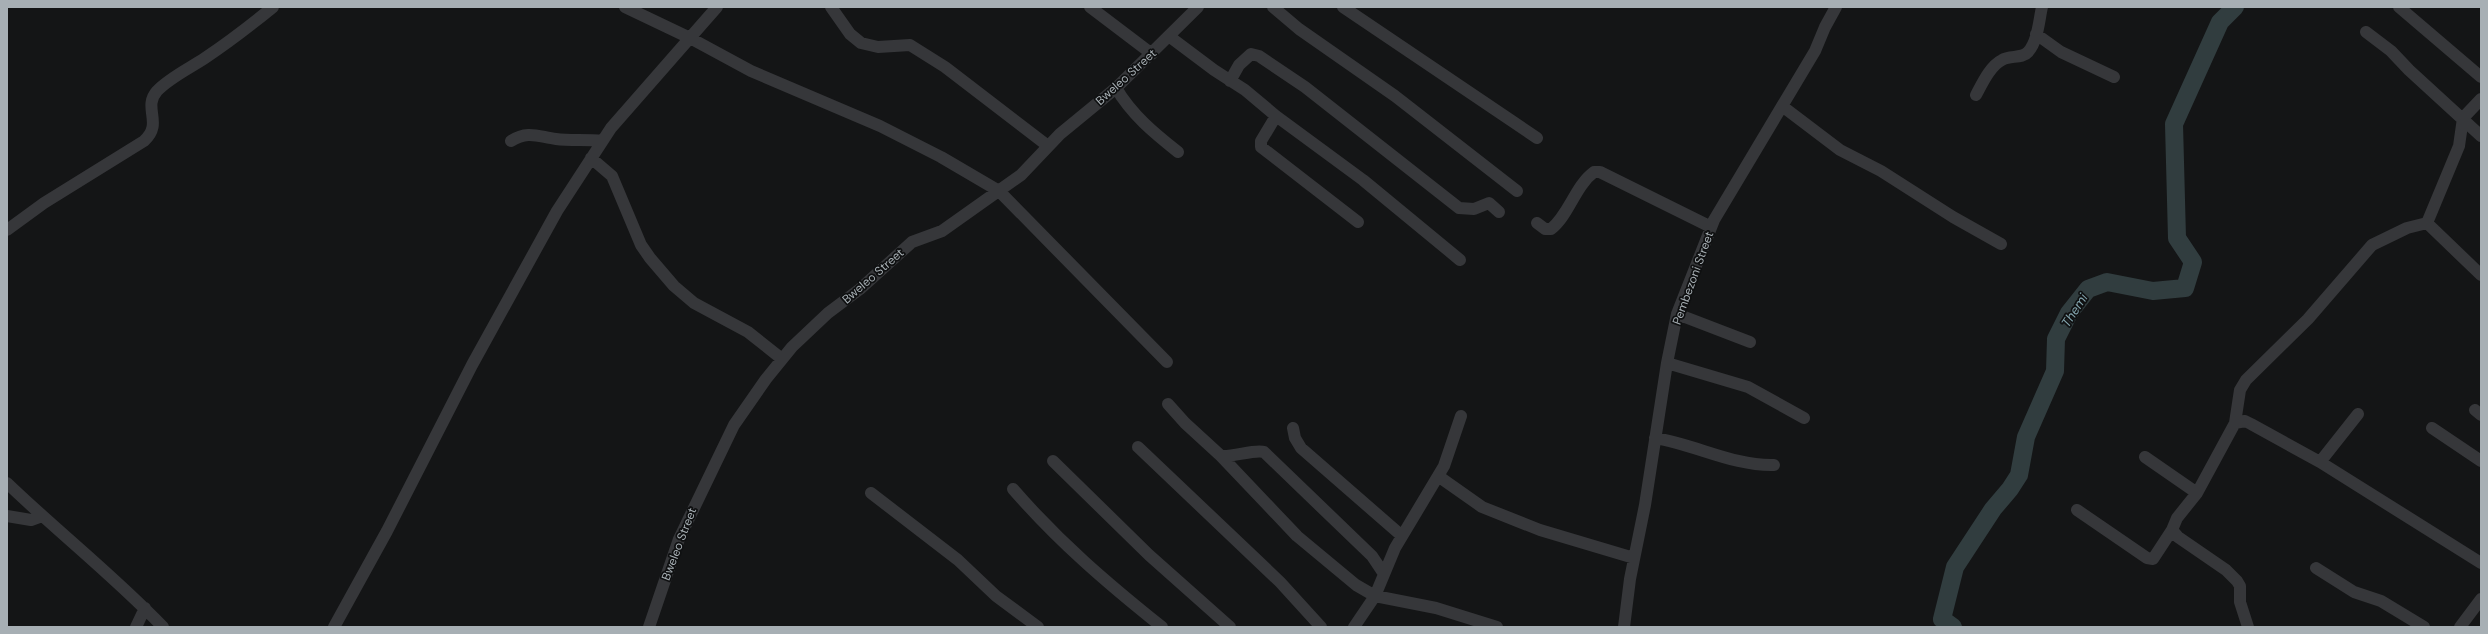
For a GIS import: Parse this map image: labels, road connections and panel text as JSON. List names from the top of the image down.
{
  "streets": {
    "street": ["Bweleo Street", "Pembezoni Street"]
  },
  "water": ["Themi"]
}
